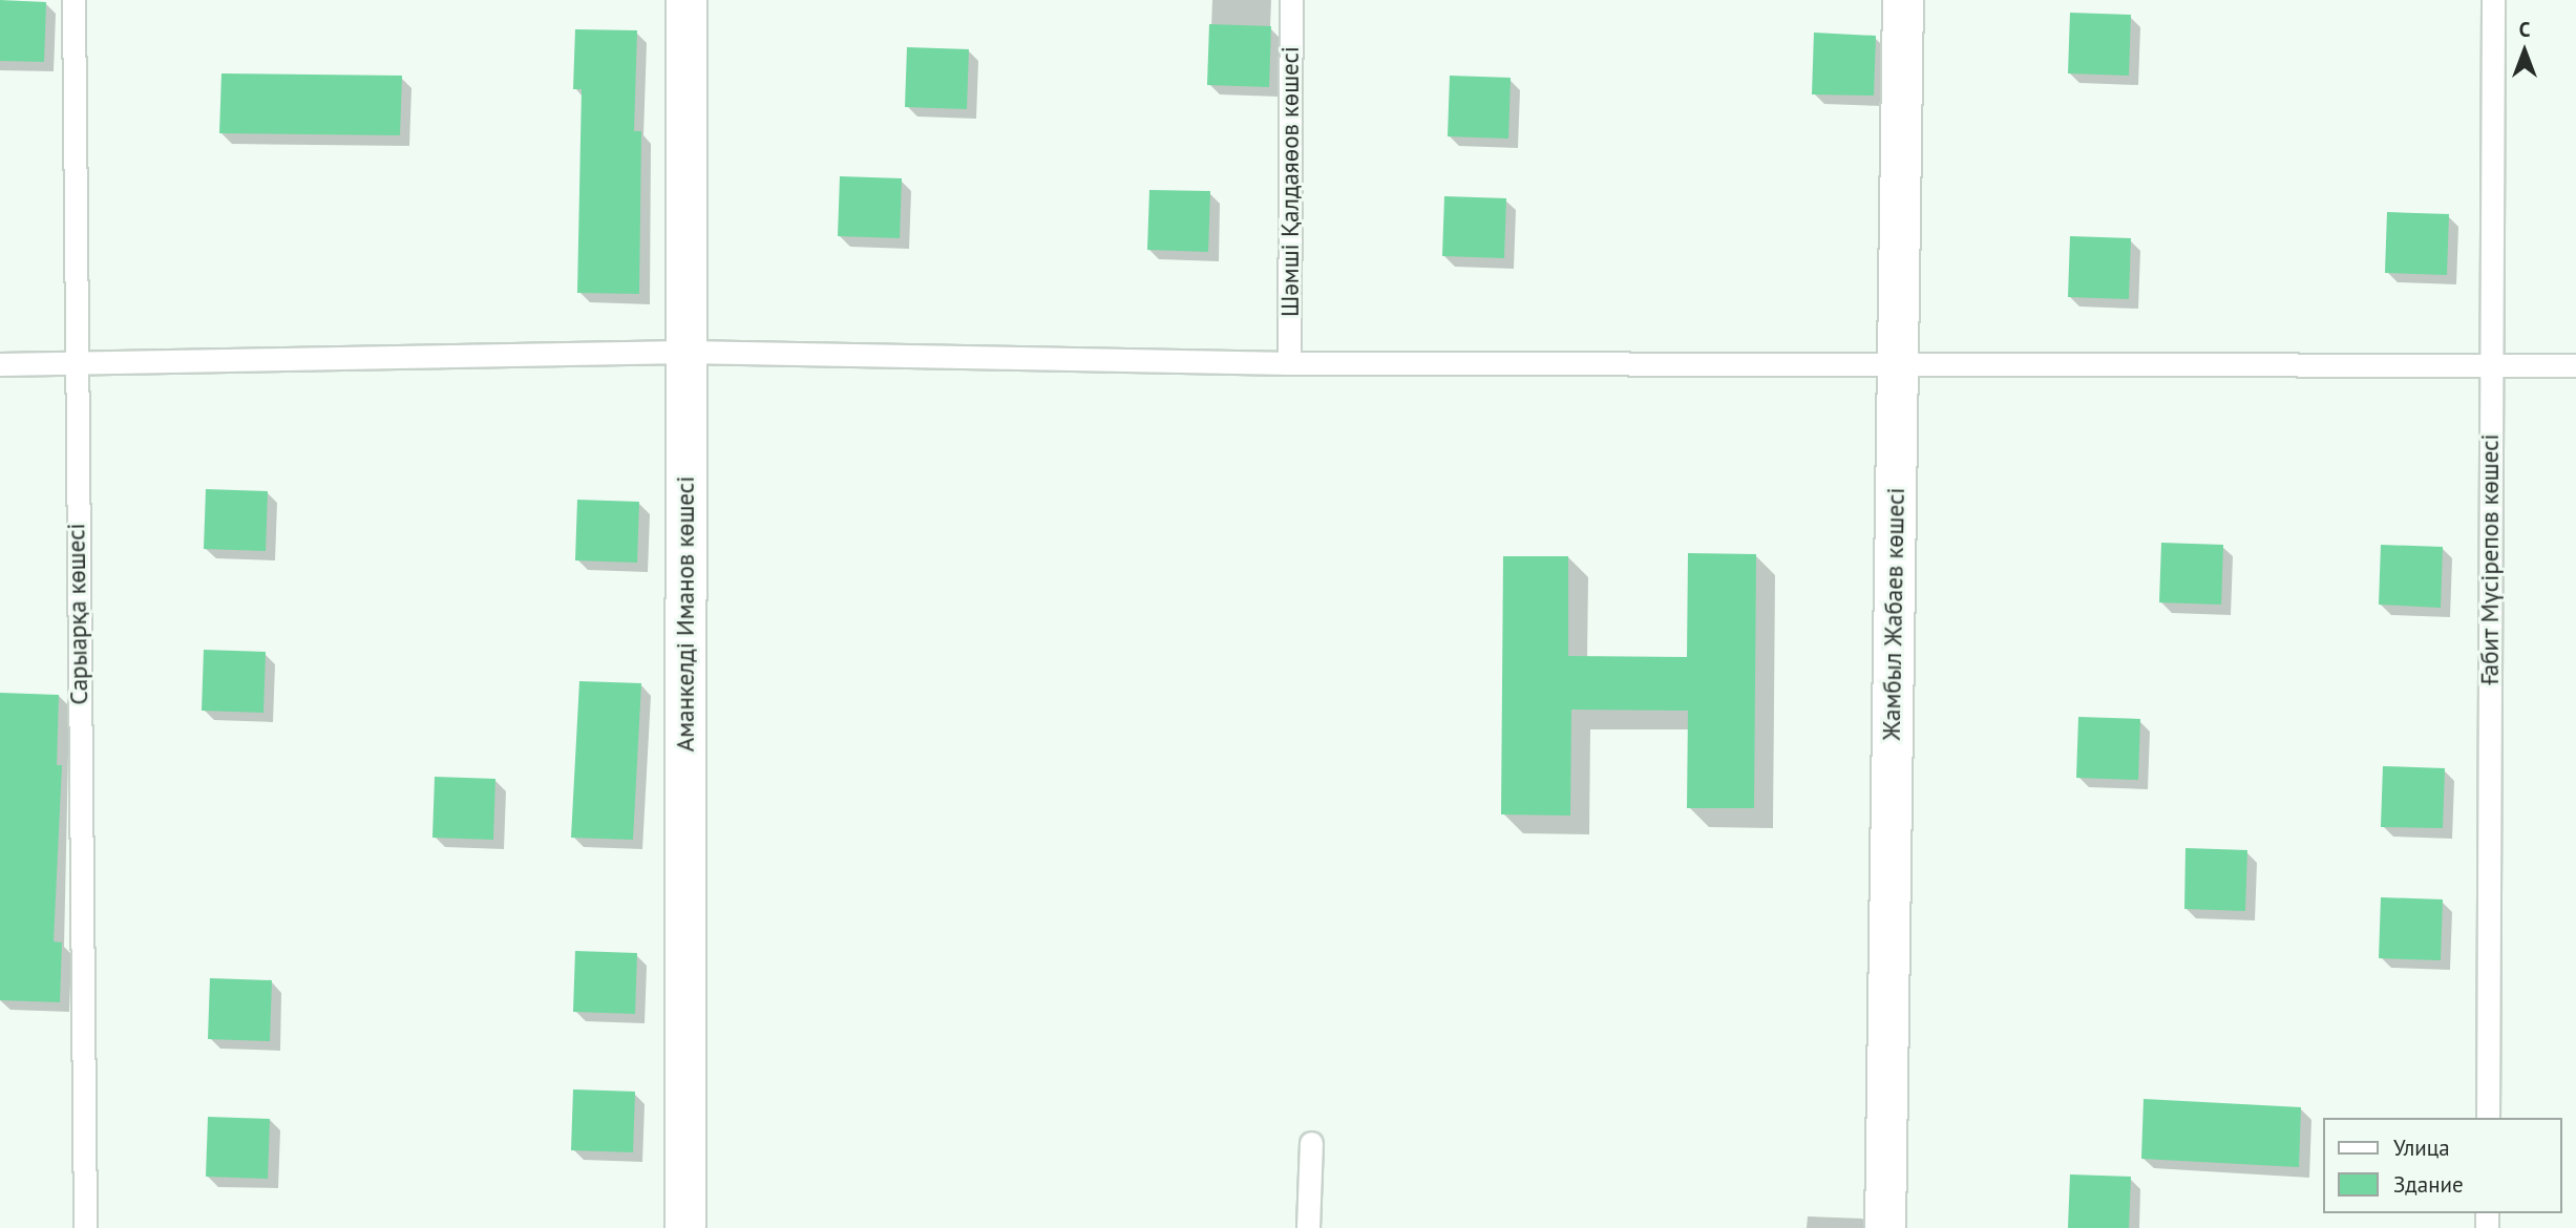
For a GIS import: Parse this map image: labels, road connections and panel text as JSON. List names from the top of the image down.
{
  "streets": {
    "street": ["Аманкелді Иманов көшесі", "Жамбыл Жабаев көшесі"],
    "lane": ["Шәмші Қалдаяөов көшесі", "Ғабит Мүсірепов көшесі", "Сарыарқа көшесі"]
  },
  "legend": ["Улица", "Здание"],
  "north": "top"
}
